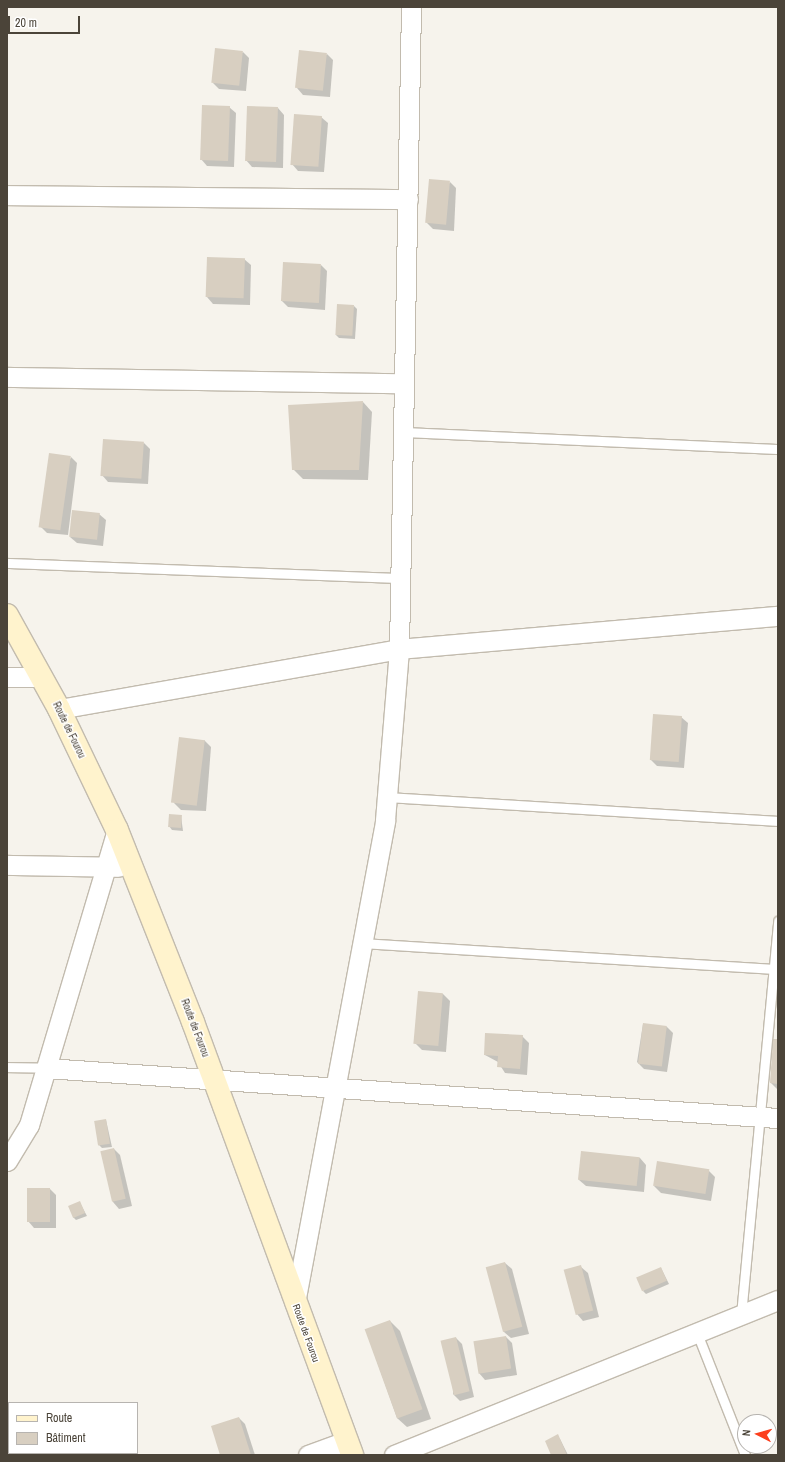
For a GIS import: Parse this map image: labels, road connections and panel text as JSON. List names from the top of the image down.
{
  "streets": {
    "main road": ["Route de Fourou"]
  },
  "legend": ["Route", "Bâtiment"],
  "scale_bar": "20 m",
  "north": "left"
}
